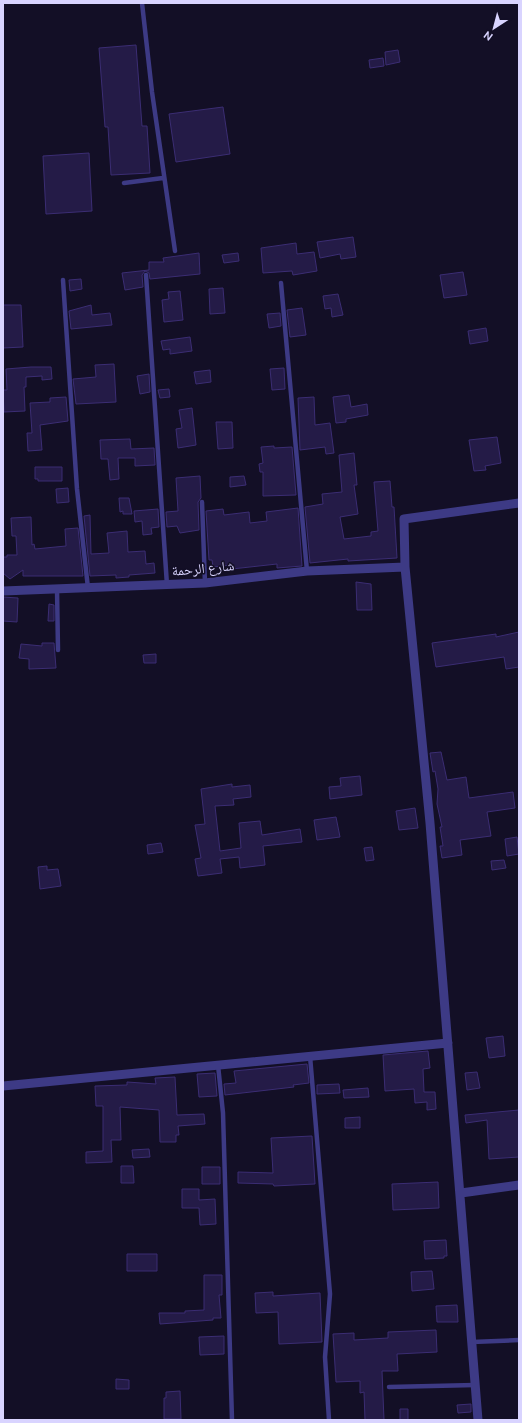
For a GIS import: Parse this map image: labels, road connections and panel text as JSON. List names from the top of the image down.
{
  "streets": {
    "street": ["شارع الرحمة"]
  },
  "north": "bottom left"
}
